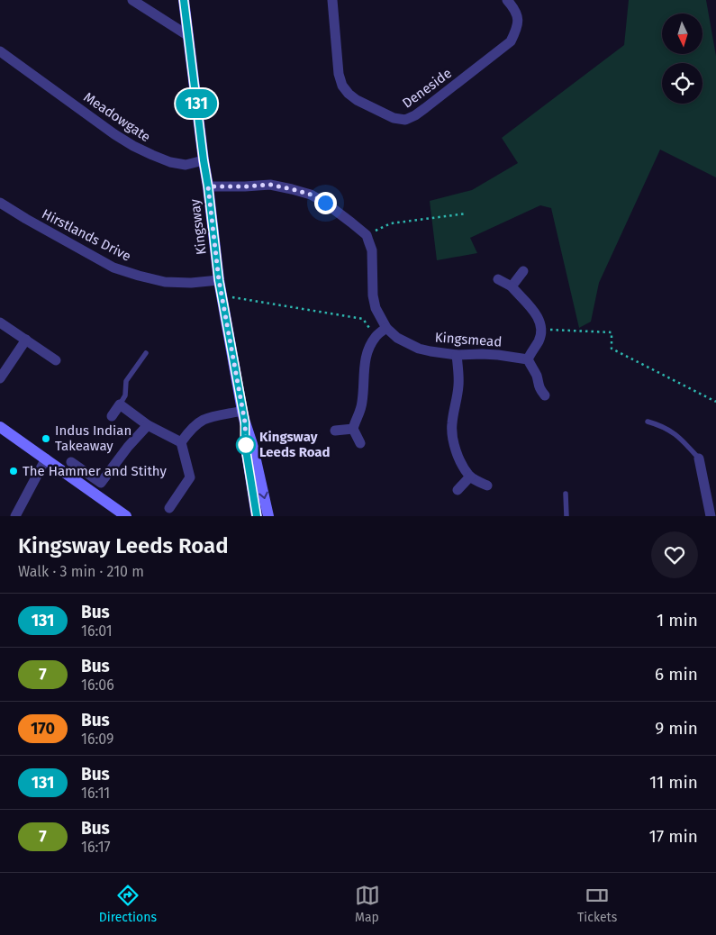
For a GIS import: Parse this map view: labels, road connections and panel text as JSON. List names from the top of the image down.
{
  "streets": {
    "main road": ["Kingsway"],
    "street": [
      "Deneside",
      "Meadowgate",
      "Hirstlands Drive",
      "Kingsmead"
    ]
  },
  "crossings": [
    ["Meadowgate", "Kingsway"],
    ["Kingsway", "Hirstlands Drive"]
  ],
  "places": ["Indus Indian Takeaway", "Kingsway Leeds Road", "The Hammer and Stithy"],
  "lines": ["bus line 131"],
  "north": "bottom",
  "page": {
    "on_map": "131",
    "heading": ["Kingsway Leeds Road", "Walk · 3 min · 210 m"],
    "list": [
      {
        "mark": "131",
        "name": "Bus",
        "note": "16:01",
        "value": "1 min"
      },
      {
        "mark": "7",
        "name": "Bus",
        "note": "16:06",
        "value": "6 min"
      },
      {
        "mark": "170",
        "name": "Bus",
        "note": "16:09",
        "value": "9 min"
      },
      {
        "mark": "131",
        "name": "Bus",
        "note": "16:11",
        "value": "11 min"
      },
      {
        "mark": "7",
        "name": "Bus",
        "note": "16:17",
        "value": "17 min"
      }
    ],
    "tabs": ["Directions", "Map", "Tickets"]
  }
}
